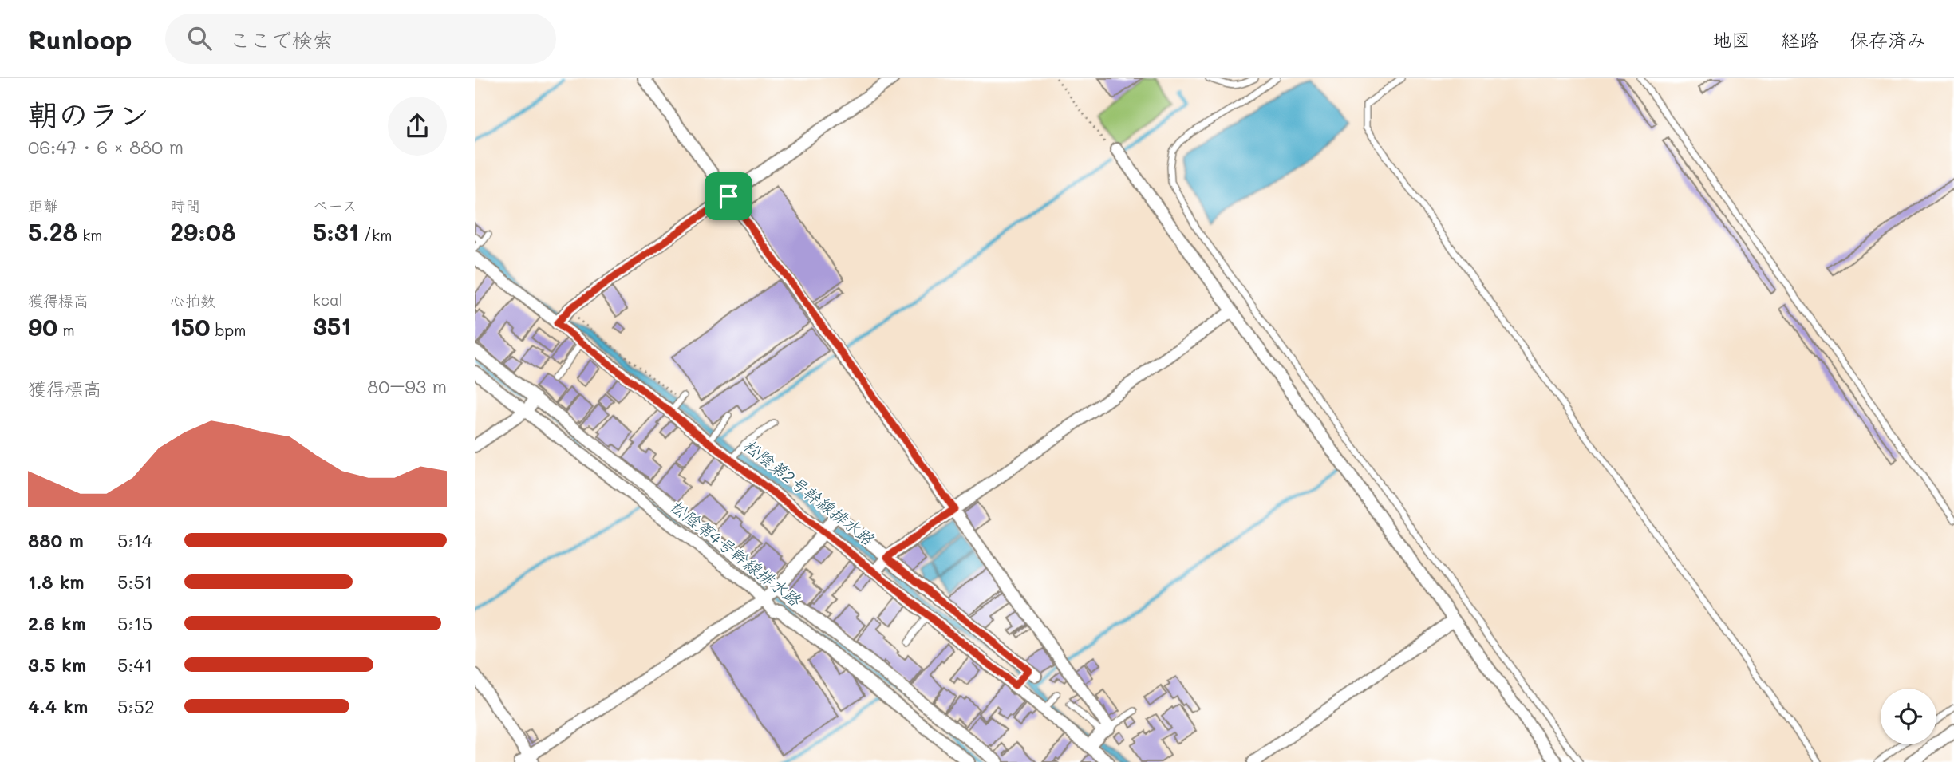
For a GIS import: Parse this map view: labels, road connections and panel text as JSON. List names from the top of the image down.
{
  "water": ["松陰第2号幹線排水路", "松陰第4号幹線排水路"],
  "page": {
    "header": "Runloop",
    "search": "ここで検索",
    "nav": ["地図", "経路", "保存済み"],
    "heading": ["朝のラン", "06:47 · 6 × 880 m"],
    "stats": [
      ["距離", "5.28 km"],
      ["時間", "29:08"],
      ["ペース", "5:31 /km"],
      ["獲得標高", "90 m"],
      ["心拍数", "150 bpm"],
      ["kcal", "351"]
    ],
    "chart": ["獲得標高", "80–93 m"],
    "list": [
      {
        "name": "880 m",
        "note": "5:14"
      },
      {
        "name": "1.8 km",
        "note": "5:51"
      },
      {
        "name": "2.6 km",
        "note": "5:15"
      },
      {
        "name": "3.5 km",
        "note": "5:41"
      },
      {
        "name": "4.4 km",
        "note": "5:52"
      }
    ]
  }
}
